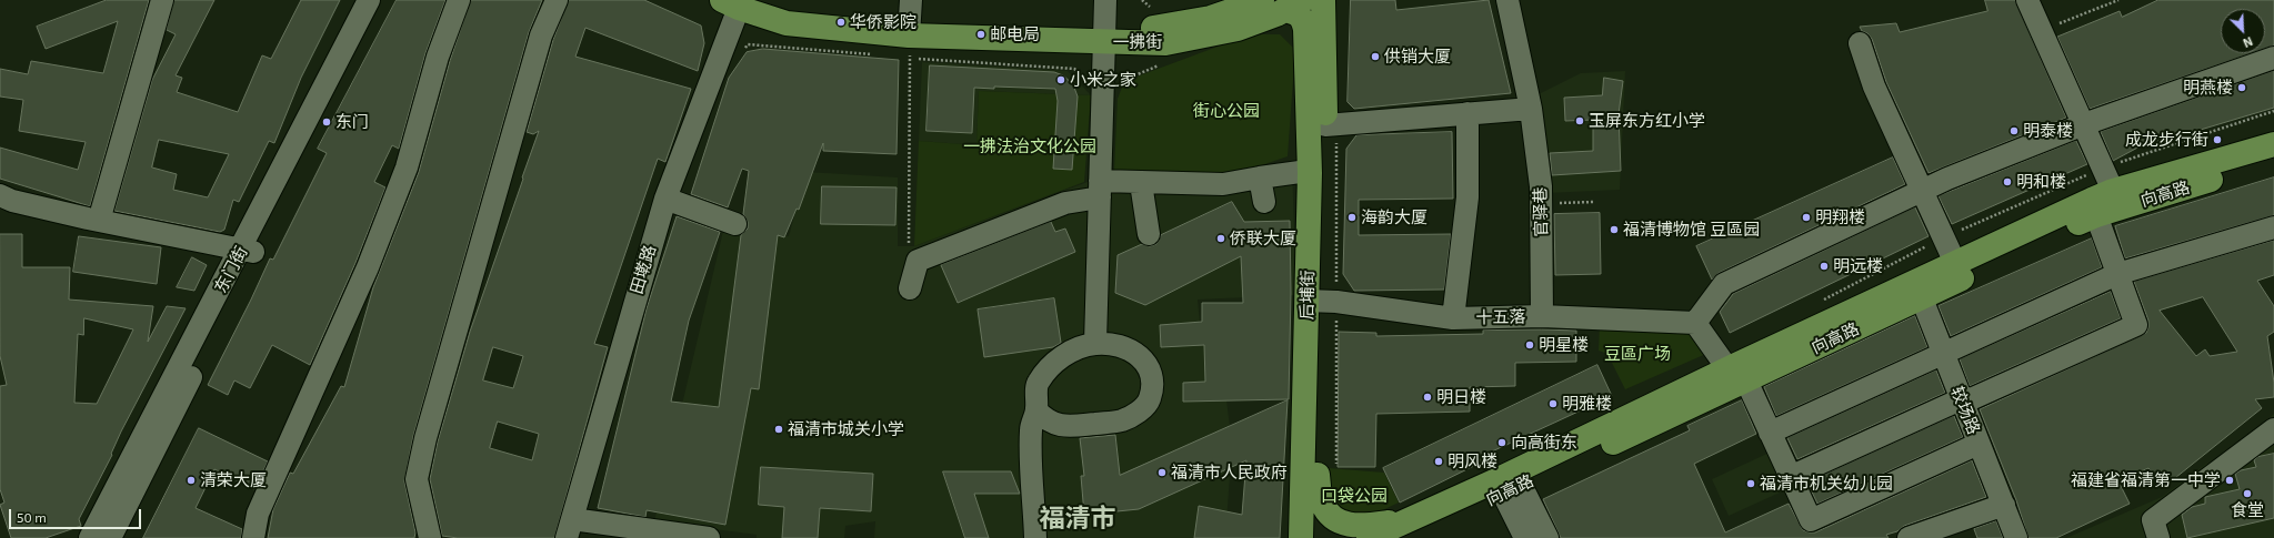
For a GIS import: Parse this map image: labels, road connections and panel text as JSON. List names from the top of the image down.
{
  "streets": {
    "main road": ["一拂街", "向高路", "后埔街"],
    "street": [
      "官驿巷",
      "东门街",
      "田墘路",
      "十五落",
      "较场路"
    ]
  },
  "crossings": [
    ["一拂街", "后埔街"],
    ["向高路", "后埔街"],
    ["向高路", "较场路"],
    ["官驿巷", "十五落"],
    ["后埔街", "十五落"]
  ],
  "districts": ["福清市"],
  "parks": [
    "街心公园",
    "一拂法治文化公园",
    "豆區广场",
    "口袋公园"
  ],
  "places": [
    "华侨影院",
    "邮电局",
    "供销大厦",
    "小米之家",
    "明燕楼",
    "玉屏东方红小学",
    "东门",
    "明泰楼",
    "成龙步行街",
    "明和楼",
    "海韵大厦",
    "明翔楼",
    "福清博物馆 豆區园",
    "侨联大厦",
    "明远楼",
    "明星楼",
    "明日楼",
    "明雅楼",
    "福清市城关小学",
    "向高街东",
    "明风楼",
    "福清市人民政府",
    "清荣大厦",
    "福建省福清第一中学",
    "福清市机关幼儿园",
    "食堂"
  ],
  "scale_bar": "50 m",
  "north": "bottom right"
}
